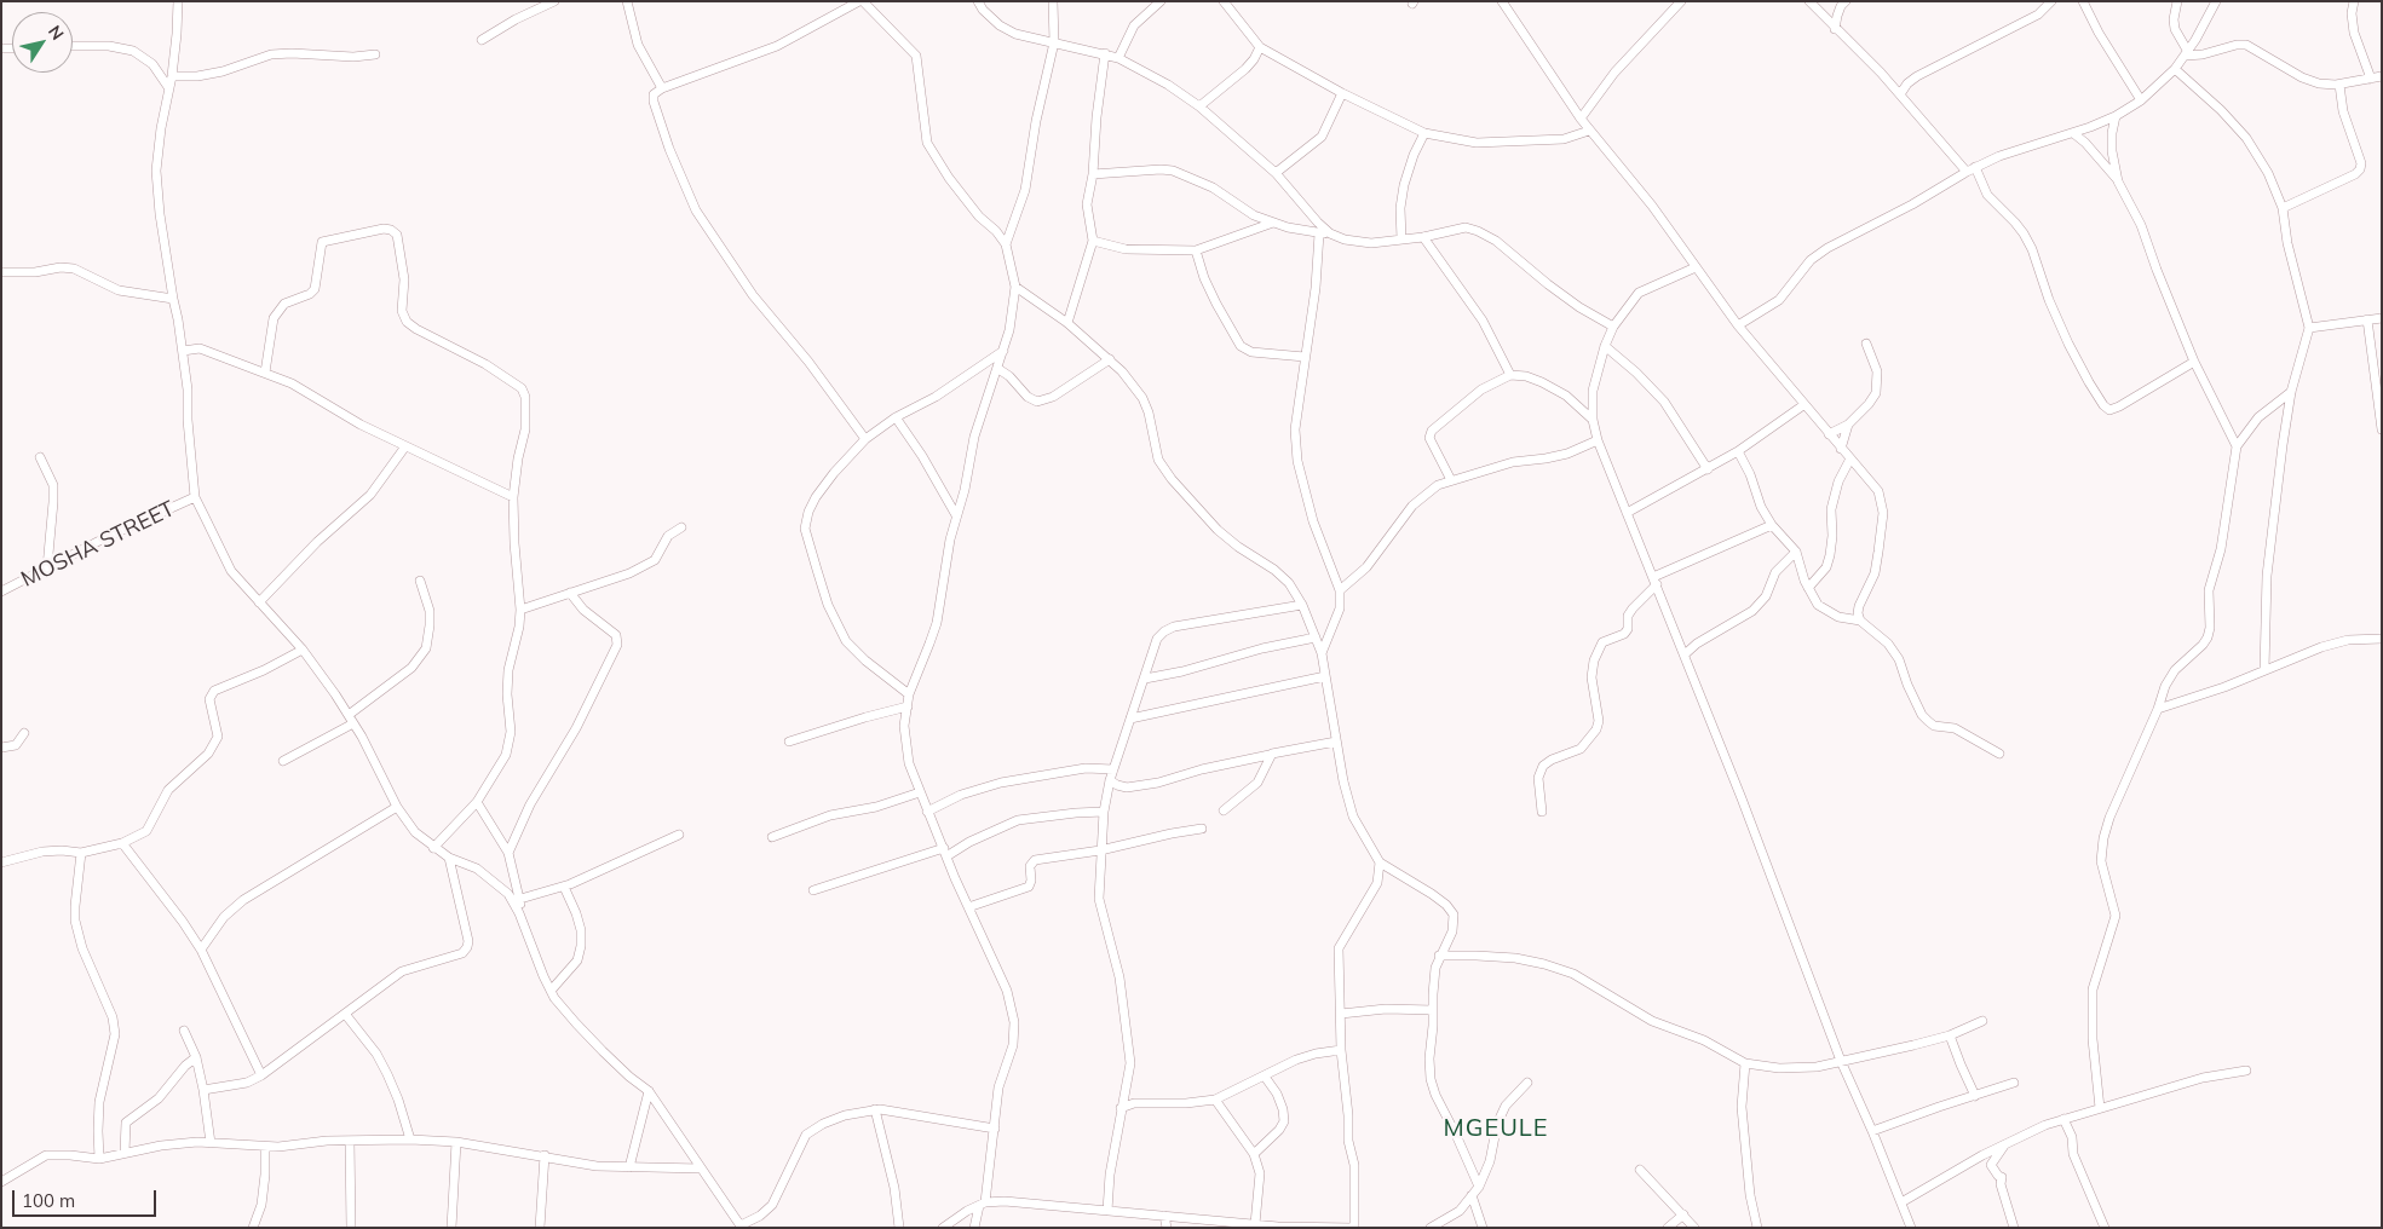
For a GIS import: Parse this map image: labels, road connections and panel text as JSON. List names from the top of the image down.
{
  "streets": {
    "street": ["MOSHA STREET"]
  },
  "districts": ["MGEULE"],
  "scale_bar": "100 m",
  "north": "top right"
}
